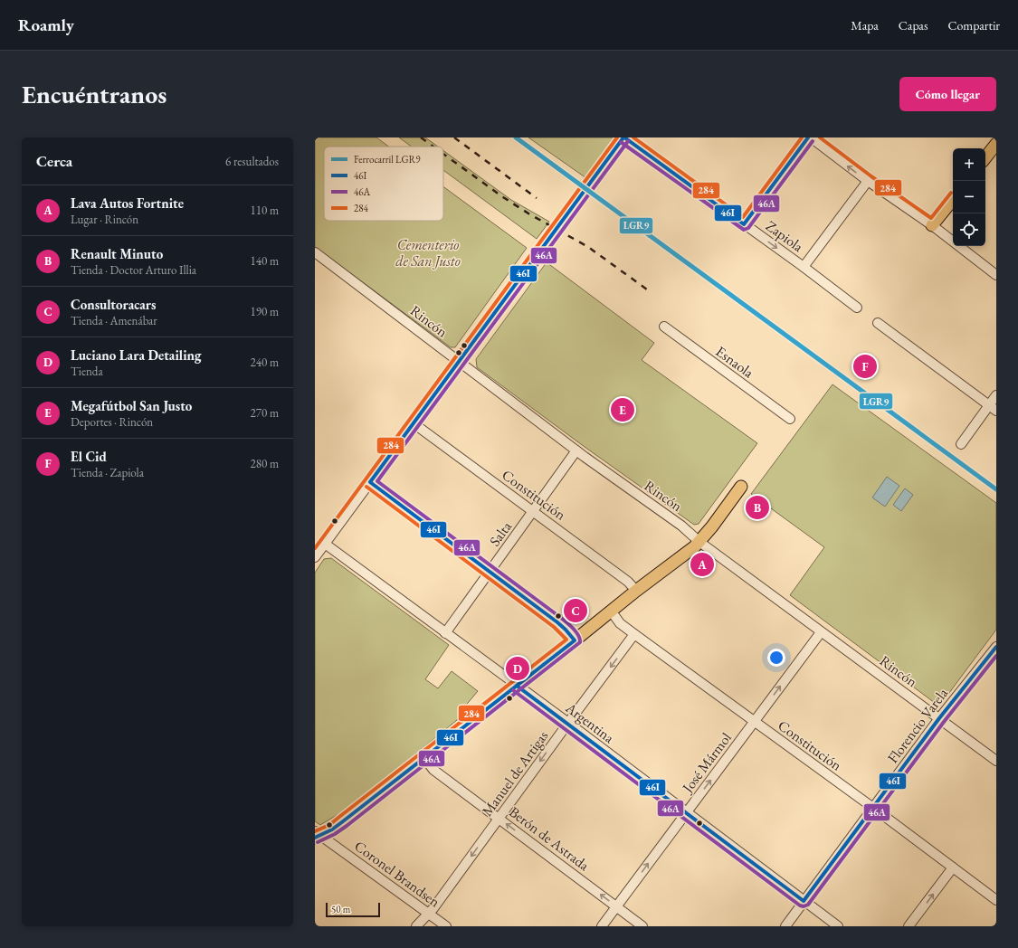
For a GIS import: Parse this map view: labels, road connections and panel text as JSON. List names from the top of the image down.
{
  "streets": {
    "street": [
      "Zapiola",
      "Rincón",
      "Esnaola",
      "Constitución",
      "Salta",
      "Argentina",
      "Florencio Varela",
      "José Mármol",
      "Manuel de Artigas",
      "Berón de Astrada",
      "Coronel Brandsen"
    ]
  },
  "crossings": [
    ["Rincón", "Salta"],
    ["Rincón", "Florencio Varela"],
    ["Rincón", "José Mármol"],
    ["Constitución", "Salta"],
    ["Constitución", "Florencio Varela"],
    ["Constitución", "José Mármol"],
    ["Constitución", "Manuel de Artigas"],
    ["Salta", "Argentina"],
    ["Argentina", "Florencio Varela"],
    ["Argentina", "José Mármol"],
    ["Argentina", "Manuel de Artigas"],
    ["José Mármol", "Berón de Astrada"],
    ["Manuel de Artigas", "Berón de Astrada"],
    ["Manuel de Artigas", "Coronel Brandsen"]
  ],
  "one_way": ["José Mármol", "Manuel de Artigas", "Berón de Astrada"],
  "parks": ["Cementerio de San Justo"],
  "lines": [
    "rail line LGR9",
    "transit line 46I",
    "transit line 284",
    "transit line 46A"
  ],
  "legend": [
    "Ferrocarril LGR9",
    "46I",
    "46A",
    "284"
  ],
  "scale_bar": "50 m",
  "page": {
    "header": "Roamly",
    "nav": ["Mapa", "Capas", "Compartir"],
    "buttons": "Cómo llegar",
    "title": "Encuéntranos",
    "heading": ["Cerca", "6 resultados"],
    "map_buttons": ["+", "−"],
    "list": [
      {
        "mark": "A",
        "name": "Lava Autos Fortnite",
        "note": "Lugar · Rincón",
        "value": "110 m"
      },
      {
        "mark": "B",
        "name": "Renault Minuto",
        "note": "Tienda · Doctor Arturo Illia",
        "value": "140 m"
      },
      {
        "mark": "C",
        "name": "Consultoracars",
        "note": "Tienda · Amenábar",
        "value": "190 m"
      },
      {
        "mark": "D",
        "name": "Luciano Lara Detailing",
        "note": "Tienda",
        "value": "240 m"
      },
      {
        "mark": "E",
        "name": "Megafútbol San Justo",
        "note": "Deportes · Rincón",
        "value": "270 m"
      },
      {
        "mark": "F",
        "name": "El Cid",
        "note": "Tienda · Zapiola",
        "value": "280 m"
      }
    ],
    "pins": [
      "F",
      "E",
      "B",
      "A",
      "C",
      "D"
    ],
    "scale": "50 m"
  }
}
